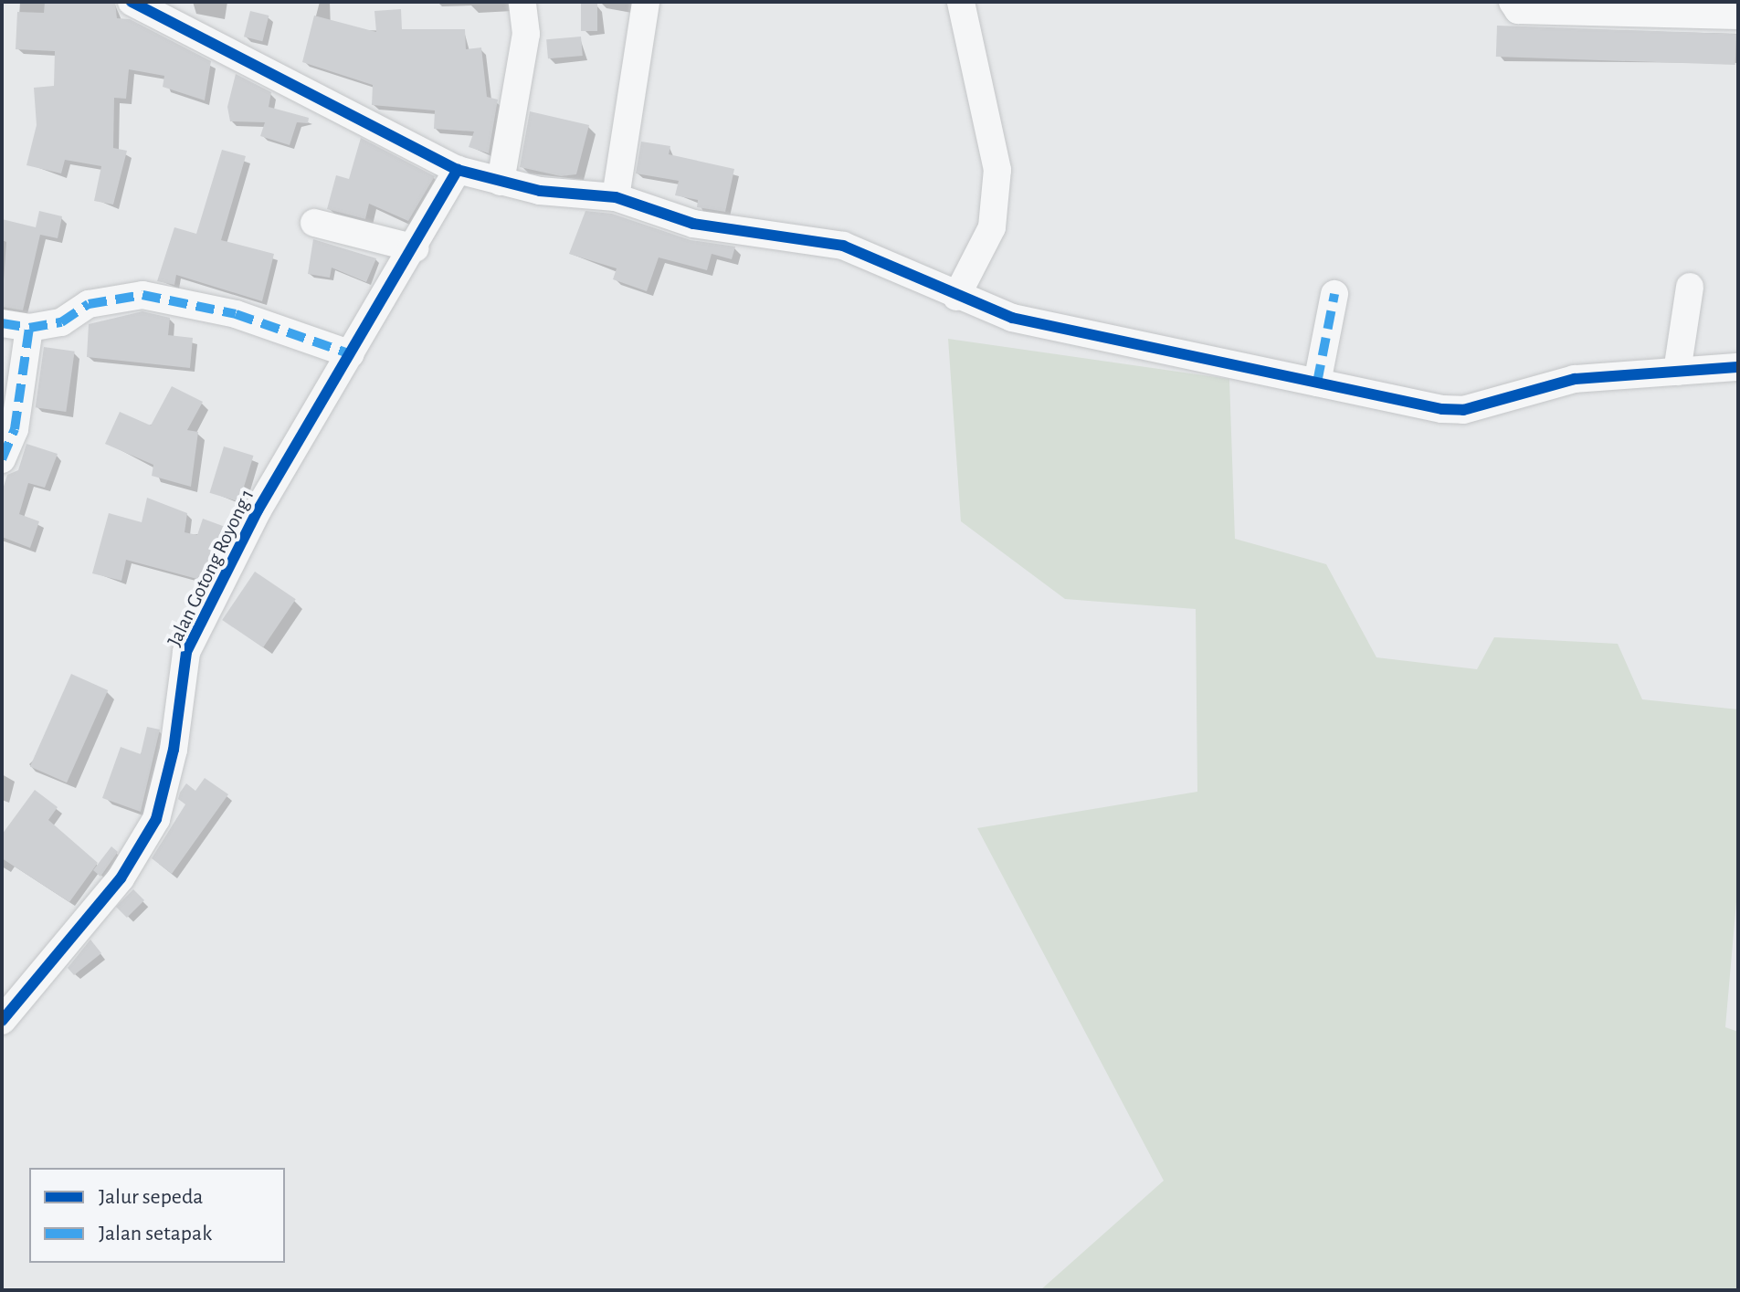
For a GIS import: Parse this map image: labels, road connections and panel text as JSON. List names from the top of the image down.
{
  "streets": {
    "street": ["Jalan Gotong Royong 1"]
  },
  "legend": ["Jalur sepeda", "Jalan setapak"]
}
